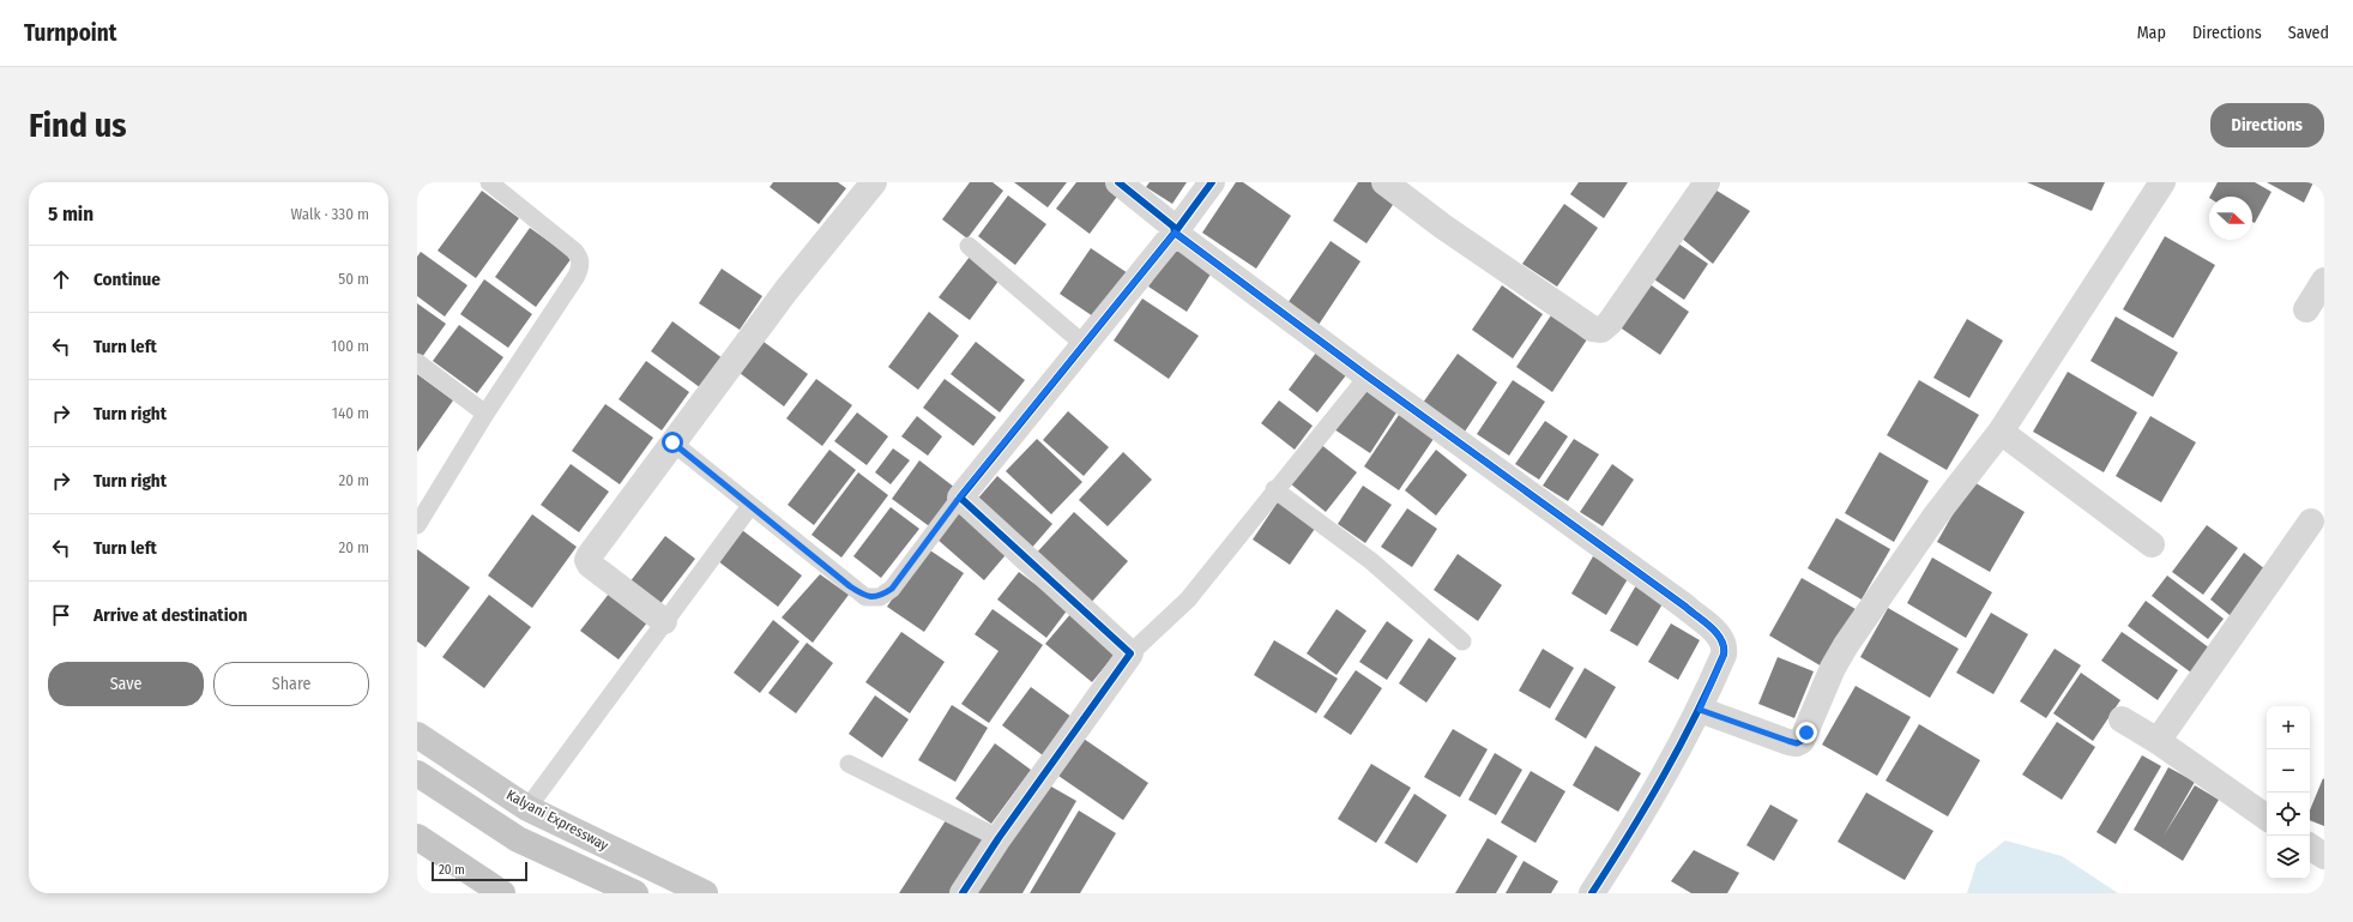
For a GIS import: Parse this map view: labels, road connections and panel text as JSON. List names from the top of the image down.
{
  "streets": {
    "highway": ["Kalyani Expressway"]
  },
  "scale_bar": "20 m",
  "north": "right",
  "page": {
    "header": "Turnpoint",
    "nav": ["Map", "Directions", "Saved"],
    "buttons": [
      "Directions",
      ["Save", "Share"]
    ],
    "title": "Find us",
    "heading": ["5 min", "Walk · 330 m"],
    "list": [
      ["Continue", "50 m"],
      ["Turn left", "100 m"],
      ["Turn right", "140 m"],
      ["Turn right", "20 m"],
      ["Turn left", "20 m"],
      "Arrive at destination"
    ],
    "map_buttons": ["+", "−"],
    "scale": "20 m"
  }
}
